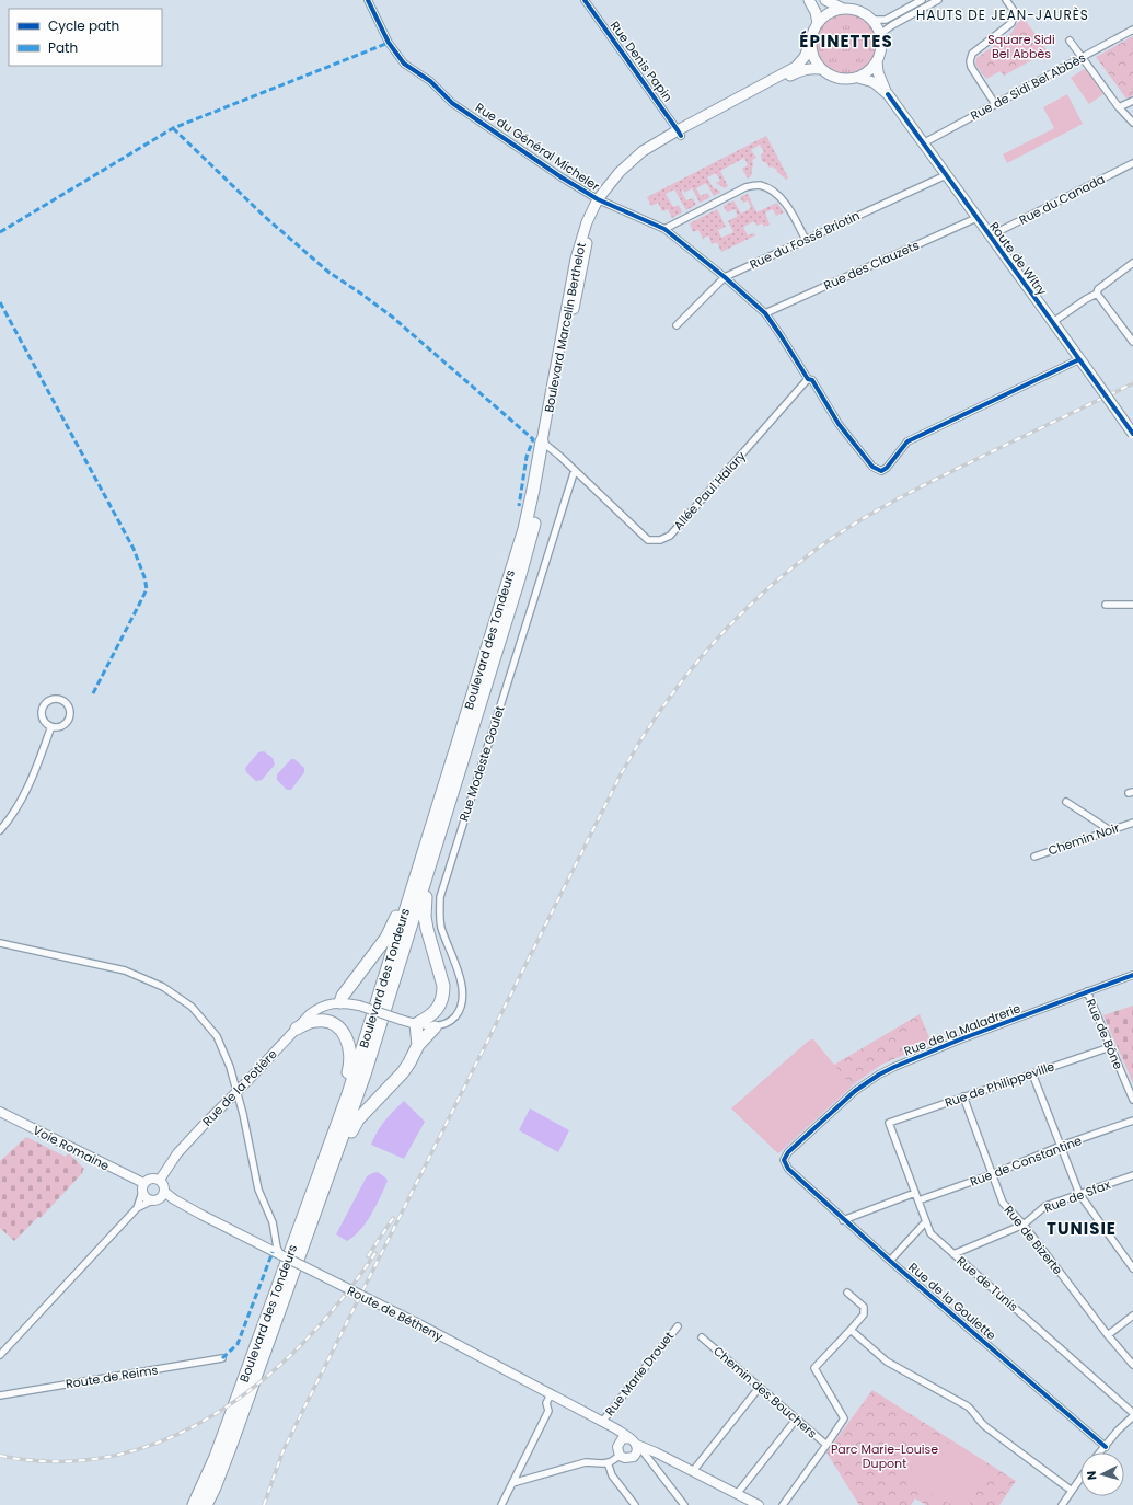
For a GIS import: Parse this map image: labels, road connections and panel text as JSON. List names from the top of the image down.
{
  "streets": {
    "highway": ["Boulevard des Tondeurs"],
    "main road": [
      "Route de Witry",
      "Boulevard Marcelin Berthelot",
      "Rue de la Potière",
      "Voie Romaine",
      "Route de Bétheny"
    ],
    "street": [
      "Rue Denis Papin",
      "Rue de Sidi Bel Abbès",
      "Rue du Général Micheler",
      "Rue du Canada",
      "Rue du Fossé Briotin",
      "Rue des Clauzets",
      "Allée Paul Halary",
      "Rue Modeste Goulet",
      "Chemin Noir",
      "Rue de la Maladrerie",
      "Rue de Bône",
      "Rue de Philippeville",
      "Rue de Constantine",
      "Rue de Sfax",
      "Rue de Bizerte",
      "Rue de Tunis",
      "Rue de la Goulette",
      "Rue Marie Drouet",
      "Route de Reims",
      "Chemin des Bouchers"
    ]
  },
  "crossings": [
    ["Rue Denis Papin", "Boulevard Marcelin Berthelot"],
    ["Rue de Sidi Bel Abbès", "Route de Witry"],
    ["Rue du Général Micheler", "Rue du Fossé Briotin"],
    ["Rue du Général Micheler", "Rue des Clauzets"],
    ["Rue du Général Micheler", "Boulevard Marcelin Berthelot"],
    ["Rue du Canada", "Route de Witry"],
    ["Rue du Fossé Briotin", "Route de Witry"],
    ["Route de Witry", "Rue des Clauzets"],
    ["Route de Witry", "Boulevard Marcelin Berthelot"],
    ["Boulevard Marcelin Berthelot", "Allée Paul Halary"],
    ["Boulevard Marcelin Berthelot", "Boulevard des Tondeurs"],
    ["Allée Paul Halary", "Boulevard des Tondeurs"],
    ["Allée Paul Halary", "Rue Modeste Goulet"],
    ["Rue de la Maladrerie", "Rue de Bône"],
    ["Rue de la Maladrerie", "Rue de la Goulette"],
    ["Rue de Bône", "Rue de Philippeville"],
    ["Rue de Philippeville", "Rue de Bizerte"],
    ["Rue de Philippeville", "Rue de Tunis"],
    ["Rue de la Potière", "Voie Romaine"],
    ["Rue de la Potière", "Route de Bétheny"],
    ["Voie Romaine", "Route de Bétheny"],
    ["Rue de Constantine", "Rue de Bizerte"],
    ["Rue de Constantine", "Rue de Tunis"],
    ["Rue de Sfax", "Rue de Bizerte"],
    ["Rue de Sfax", "Rue de Tunis"],
    ["Route de Bétheny", "Rue Marie Drouet"]
  ],
  "districts": ["HAUTS DE JEAN-JAURÈS", "ÉPINETTES", "TUNISIE"],
  "parks": ["Square Sidi Bel Abbès", "Parc Marie-Louise Dupont"],
  "legend": ["Cycle path", "Path"],
  "north": "left"
}
